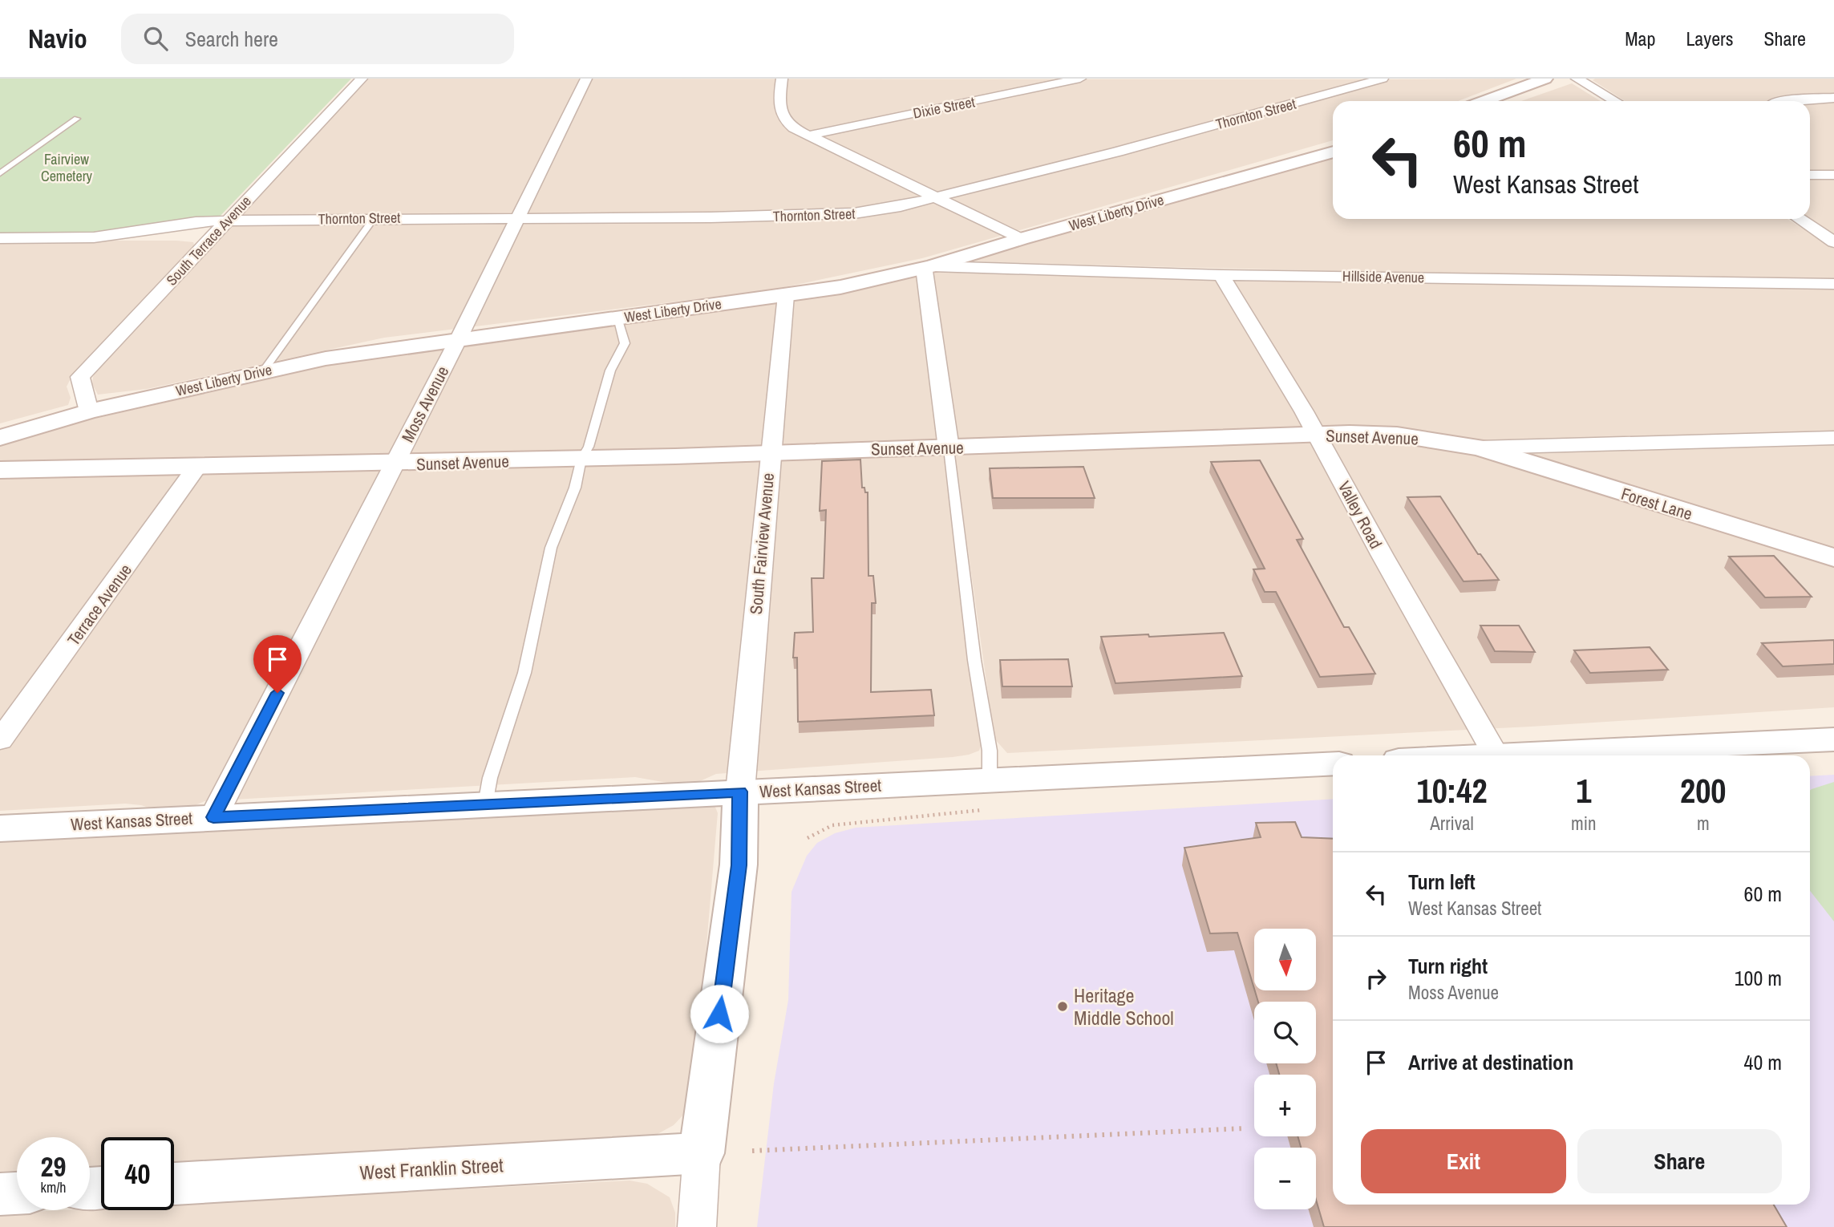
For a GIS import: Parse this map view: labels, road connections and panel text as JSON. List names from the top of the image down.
{
  "streets": {
    "main road": [
      "West Liberty Drive",
      "Sunset Avenue",
      "Forest Lane",
      "West Kansas Street",
      "West Franklin Street"
    ],
    "street": [
      "Dixie Street",
      "Thornton Street",
      "South Terrace Avenue",
      "Hillside Avenue",
      "Moss Avenue",
      "Valley Road",
      "South Fairview Avenue",
      "Terrace Avenue"
    ]
  },
  "crossings": [
    ["Thornton Street", "South Terrace Avenue"],
    ["Thornton Street", "Moss Avenue"],
    ["West Liberty Drive", "South Terrace Avenue"],
    ["West Liberty Drive", "Hillside Avenue"],
    ["West Liberty Drive", "Moss Avenue"],
    ["West Liberty Drive", "South Fairview Avenue"],
    ["Hillside Avenue", "Valley Road"],
    ["Moss Avenue", "Sunset Avenue"],
    ["Moss Avenue", "West Kansas Street"],
    ["Sunset Avenue", "Forest Lane"],
    ["Sunset Avenue", "Valley Road"],
    ["Sunset Avenue", "South Fairview Avenue"],
    ["Sunset Avenue", "Terrace Avenue"],
    ["South Fairview Avenue", "West Kansas Street"]
  ],
  "parks": ["Fairview Cemetery"],
  "places": ["Heritage Middle School"],
  "north": "bottom",
  "page": {
    "header": "Navio",
    "search": "Search here",
    "nav": ["Map", "Layers", "Share"],
    "turn": ["60 m", "West Kansas Street"],
    "eta": [
      "10:42",
      "Arrival",
      "1",
      "min",
      "200",
      "m"
    ],
    "list": [
      {
        "name": "Turn left",
        "note": "West Kansas Street",
        "value": "60 m"
      },
      {
        "name": "Turn right",
        "note": "Moss Avenue",
        "value": "100 m"
      },
      {
        "name": "Arrive at destination",
        "value": "40 m"
      }
    ],
    "map_buttons": ["+", "−"],
    "buttons": ["Exit", "Share"],
    "speed": "29 km/h",
    "limit": "40"
  }
}
